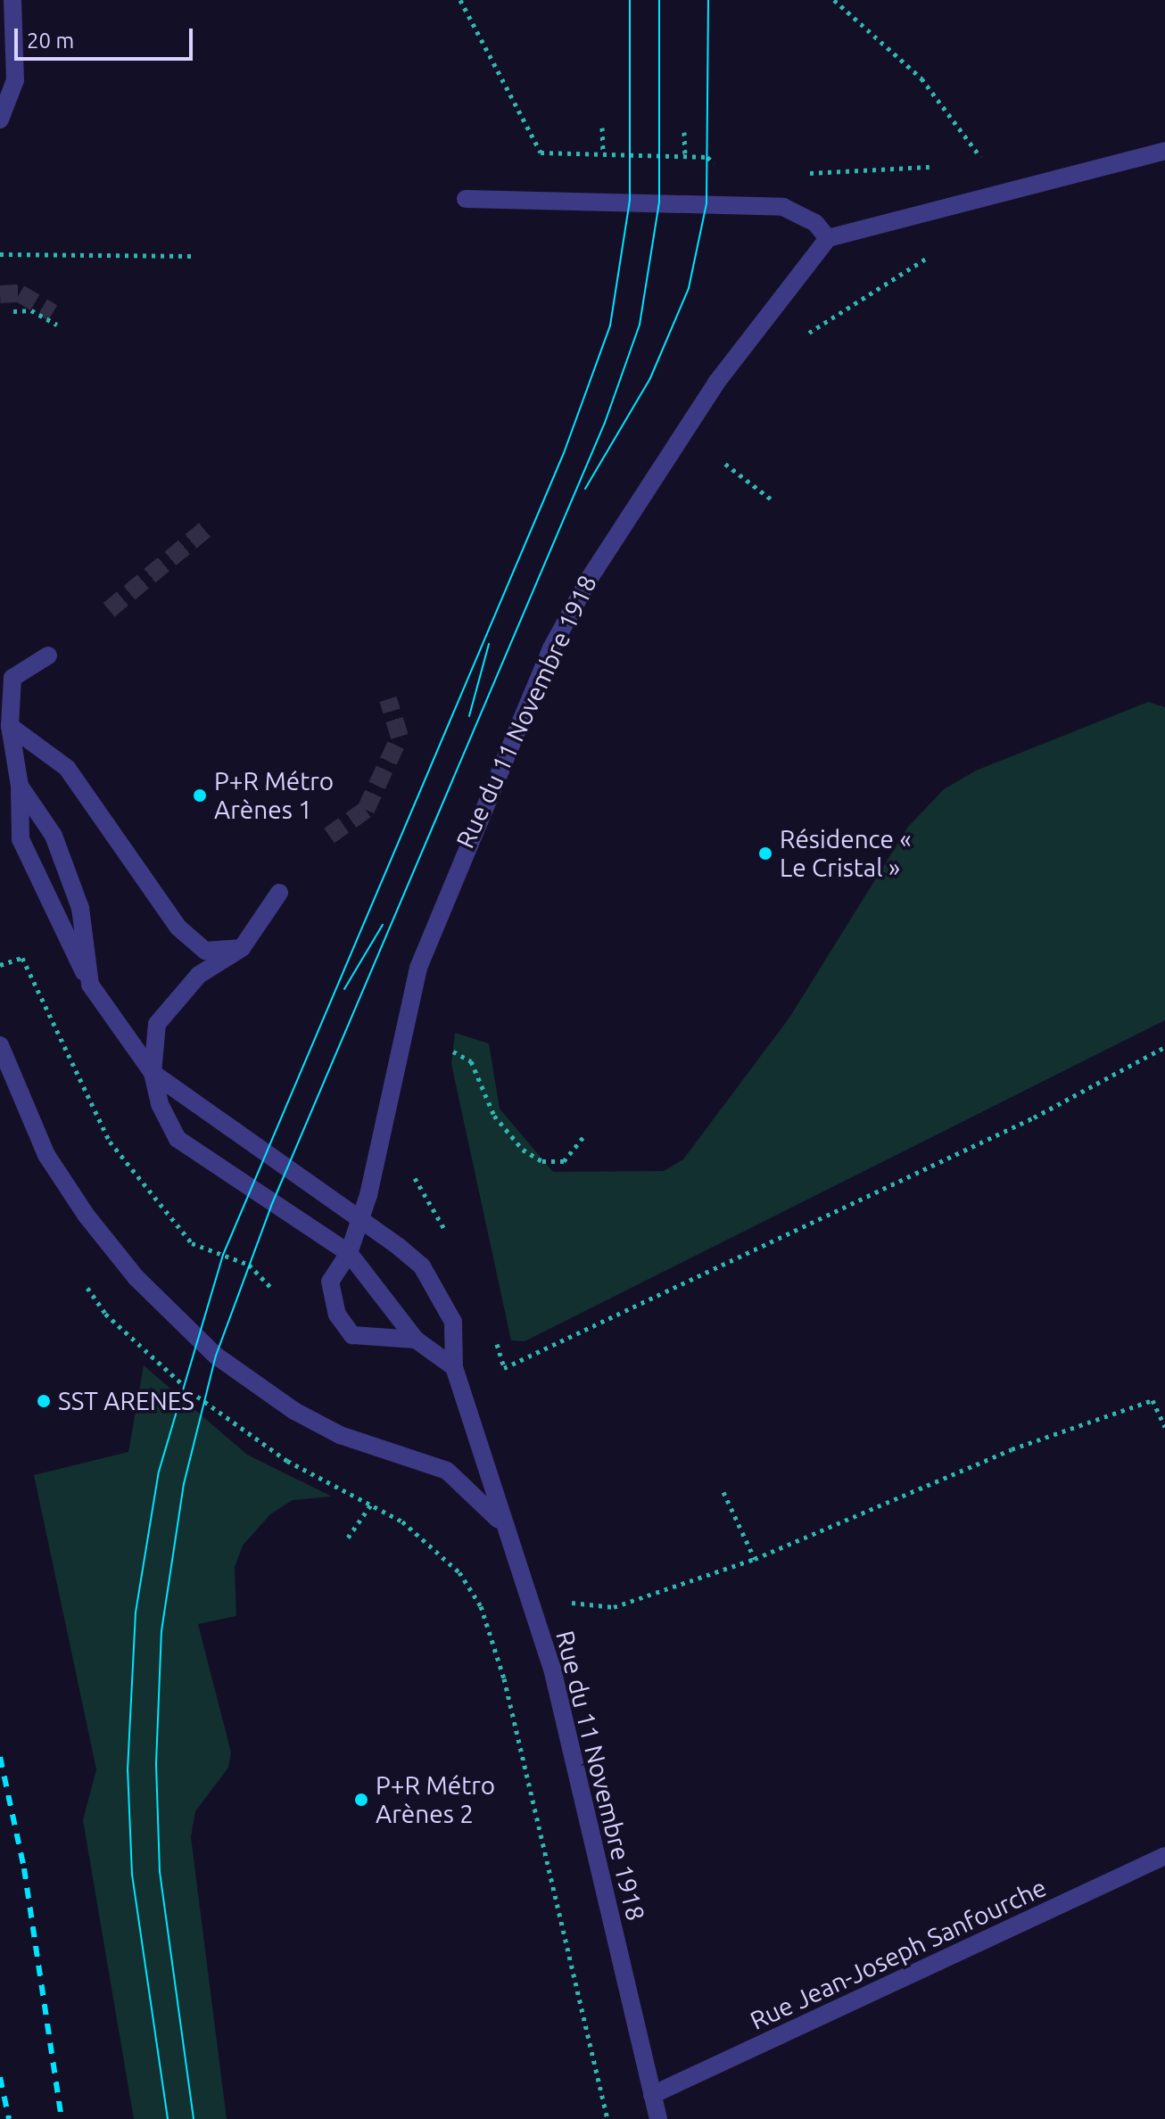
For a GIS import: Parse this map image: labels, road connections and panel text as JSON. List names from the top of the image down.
{
  "streets": {
    "street": ["Rue du 11 Novembre 1918", "Rue Jean-Joseph Sanfourche"]
  },
  "crossings": [
    ["Rue du 11 Novembre 1918", "Rue Jean-Joseph Sanfourche"]
  ],
  "places": [
    "P+R Métro Arènes 1",
    "Résidence « Le Cristal »",
    "SST ARENES",
    "P+R Métro Arènes 2"
  ],
  "scale_bar": "20 m"
}
